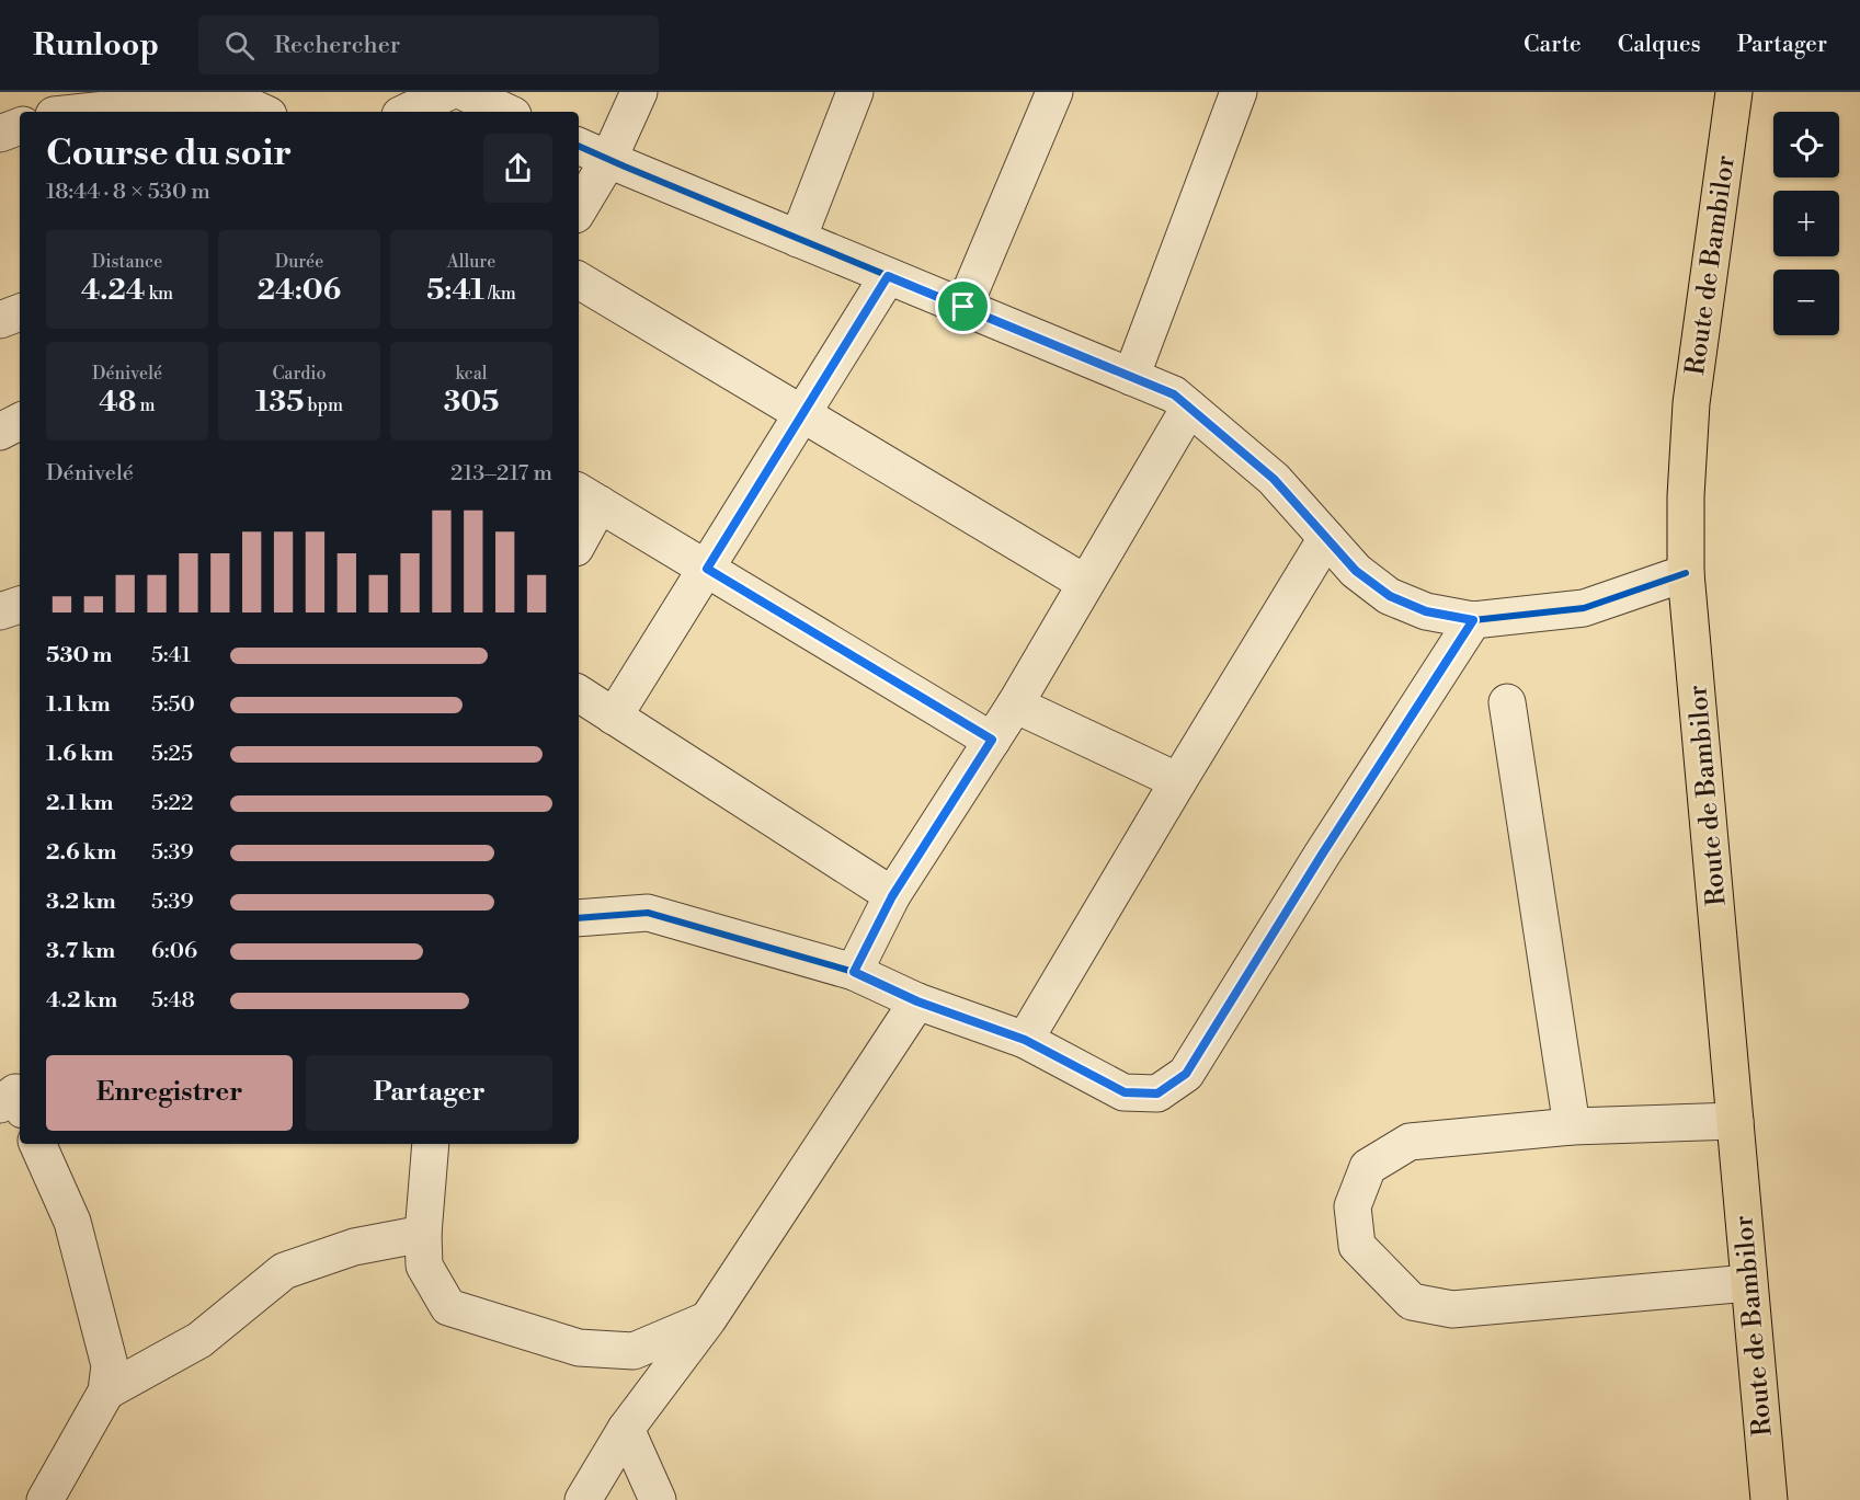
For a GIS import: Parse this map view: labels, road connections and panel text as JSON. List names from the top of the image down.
{
  "streets": {
    "main road": ["Route de Bambilor"]
  },
  "page": {
    "header": "Runloop",
    "search": "Rechercher",
    "nav": ["Carte", "Calques", "Partager"],
    "map_buttons": ["+", "−"],
    "heading": ["Course du soir", "18:44 · 8 × 530 m"],
    "stats": [
      ["Distance", "4.24 km"],
      ["Durée", "24:06"],
      ["Allure", "5:41 /km"],
      ["Dénivelé", "48 m"],
      ["Cardio", "135 bpm"],
      ["kcal", "305"]
    ],
    "chart": ["Dénivelé", "213–217 m"],
    "list": [
      {
        "name": "530 m",
        "note": "5:41"
      },
      {
        "name": "1.1 km",
        "note": "5:50"
      },
      {
        "name": "1.6 km",
        "note": "5:25"
      },
      {
        "name": "2.1 km",
        "note": "5:22"
      },
      {
        "name": "2.6 km",
        "note": "5:39"
      },
      {
        "name": "3.2 km",
        "note": "5:39"
      },
      {
        "name": "3.7 km",
        "note": "6:06"
      },
      {
        "name": "4.2 km",
        "note": "5:48"
      }
    ],
    "buttons": ["Enregistrer", "Partager"]
  }
}
